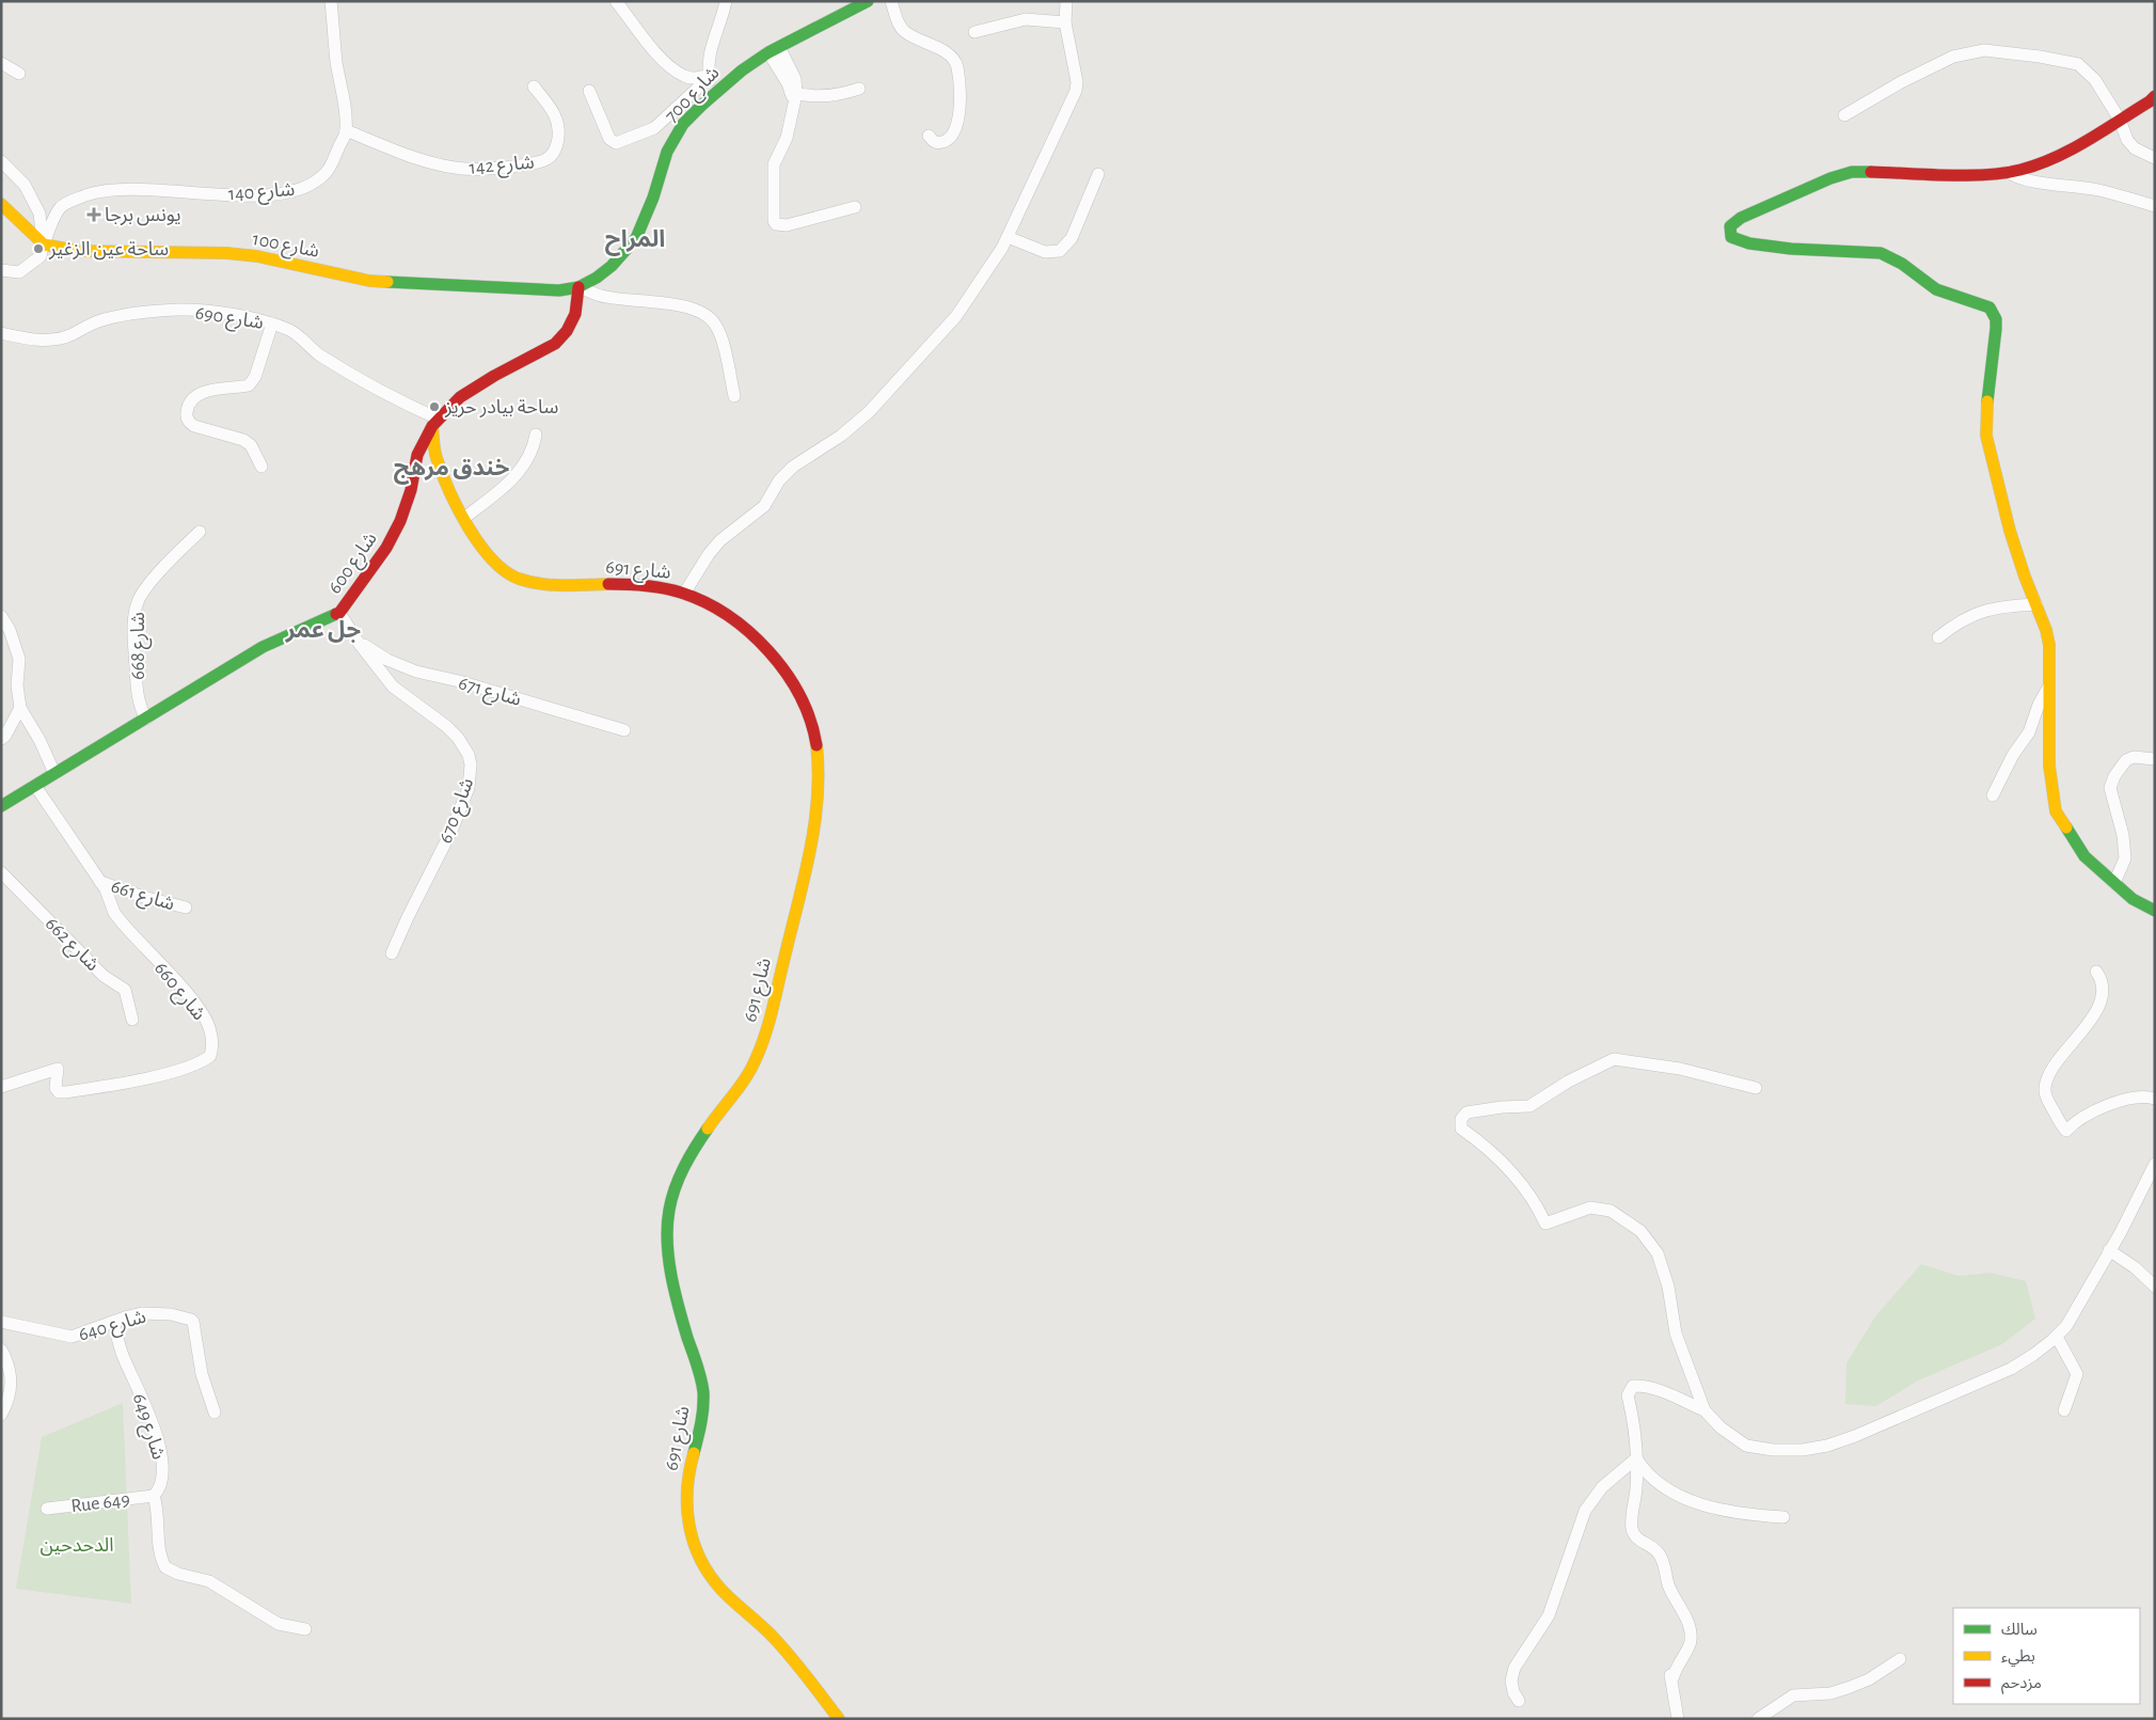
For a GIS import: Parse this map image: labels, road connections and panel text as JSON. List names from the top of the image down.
{
  "streets": {
    "main road": [
      "شارع 700",
      "شارع 100",
      "شارع 600",
      "شارع 691"
    ],
    "street": [
      "شارع 142",
      "شارع 140",
      "شارع 690",
      "شارع 668",
      "شارع 671",
      "شارع 670",
      "شارع 661",
      "شارع 662",
      "شارع 660",
      "شارع 640",
      "شارع 649",
      "Rue 649"
    ]
  },
  "crossings": [
    ["شارع 700", "شارع 100"],
    ["شارع 700", "شارع 600"],
    ["شارع 142", "شارع 140"],
    ["شارع 140", "شارع 100"],
    ["شارع 100", "شارع 600"],
    ["شارع 690", "شارع 600"],
    ["شارع 690", "شارع 691"],
    ["شارع 600", "شارع 691"],
    ["شارع 600", "شارع 668"],
    ["شارع 600", "شارع 670"],
    ["شارع 600", "شارع 660"],
    ["شارع 671", "شارع 670"],
    ["شارع 661", "شارع 660"],
    ["شارع 640", "شارع 649"],
    ["شارع 649", "Rue 649"]
  ],
  "districts": ["المراح", "خندق مرهج", "جل عمر"],
  "parks": ["الدحدحين"],
  "places": {
    "health": ["يونس برجا"],
    "other": ["ساحة عين الزغير", "ساحة بيادر حريز"]
  },
  "legend": ["سالك", "بطيء", "مزدحم"]
}
